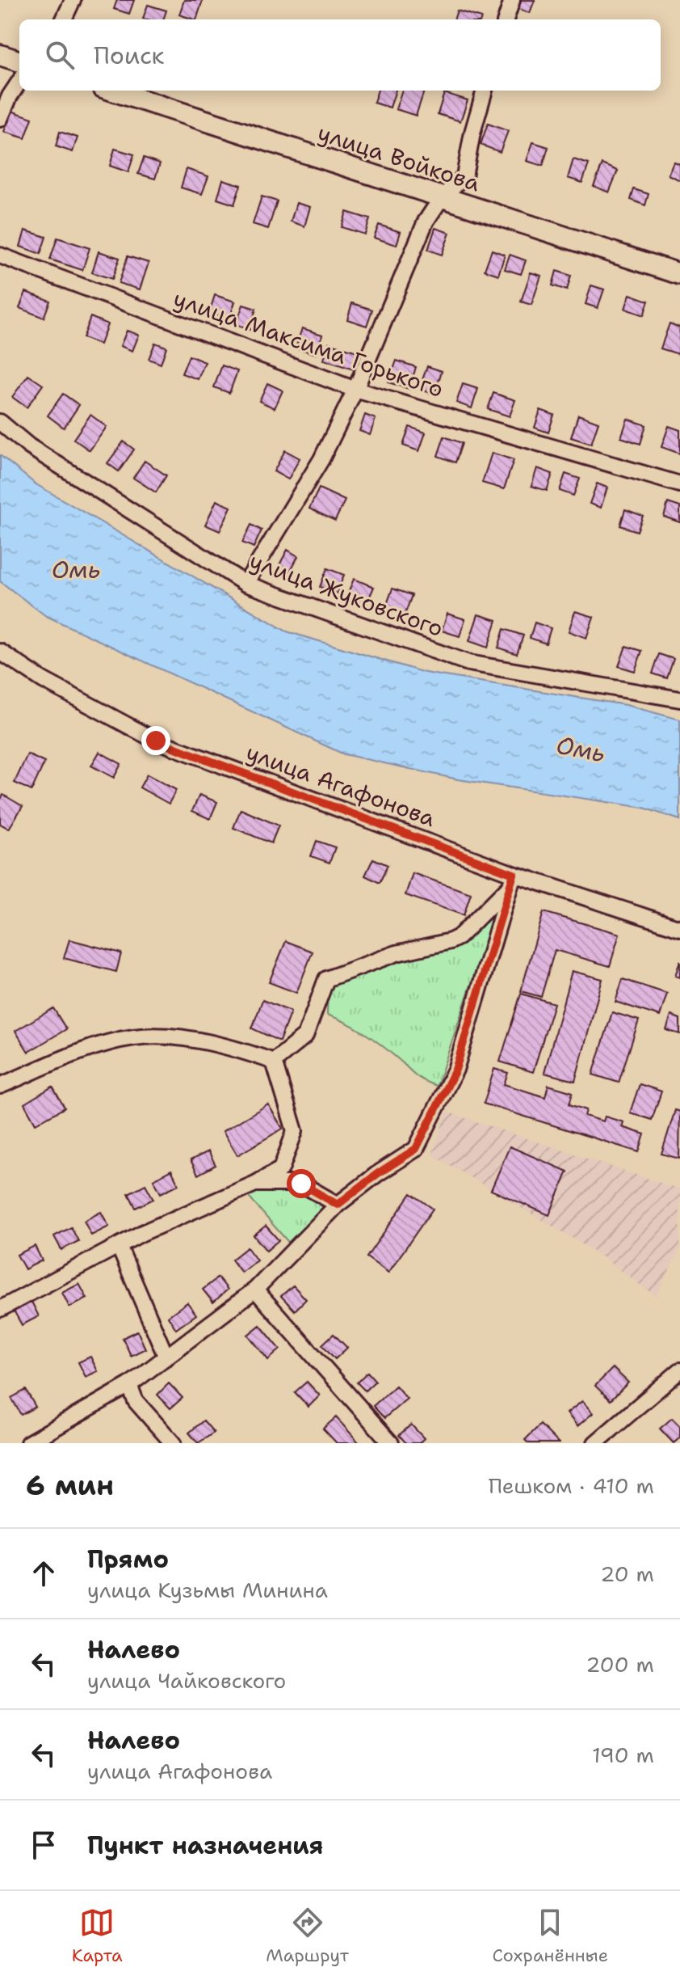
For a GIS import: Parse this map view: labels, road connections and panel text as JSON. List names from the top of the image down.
{
  "streets": {
    "main road": ["улица Войкова"],
    "street": ["улица Максима Горького", "улица Жуковского", "улица Агафонова"]
  },
  "water": ["Омь"],
  "page": {
    "search": "Поиск",
    "heading": ["6 мин", "Пешком · 410 m"],
    "list": [
      ["Прямо", "улица Кузьмы Минина", "20 m"],
      ["Налево", "улица Чайковского", "200 m"],
      ["Налево", "улица Агафонова", "190 m"],
      "Пункт назначения"
    ],
    "nav": ["Карта", "Маршрут", "Сохранённые"]
  }
}
